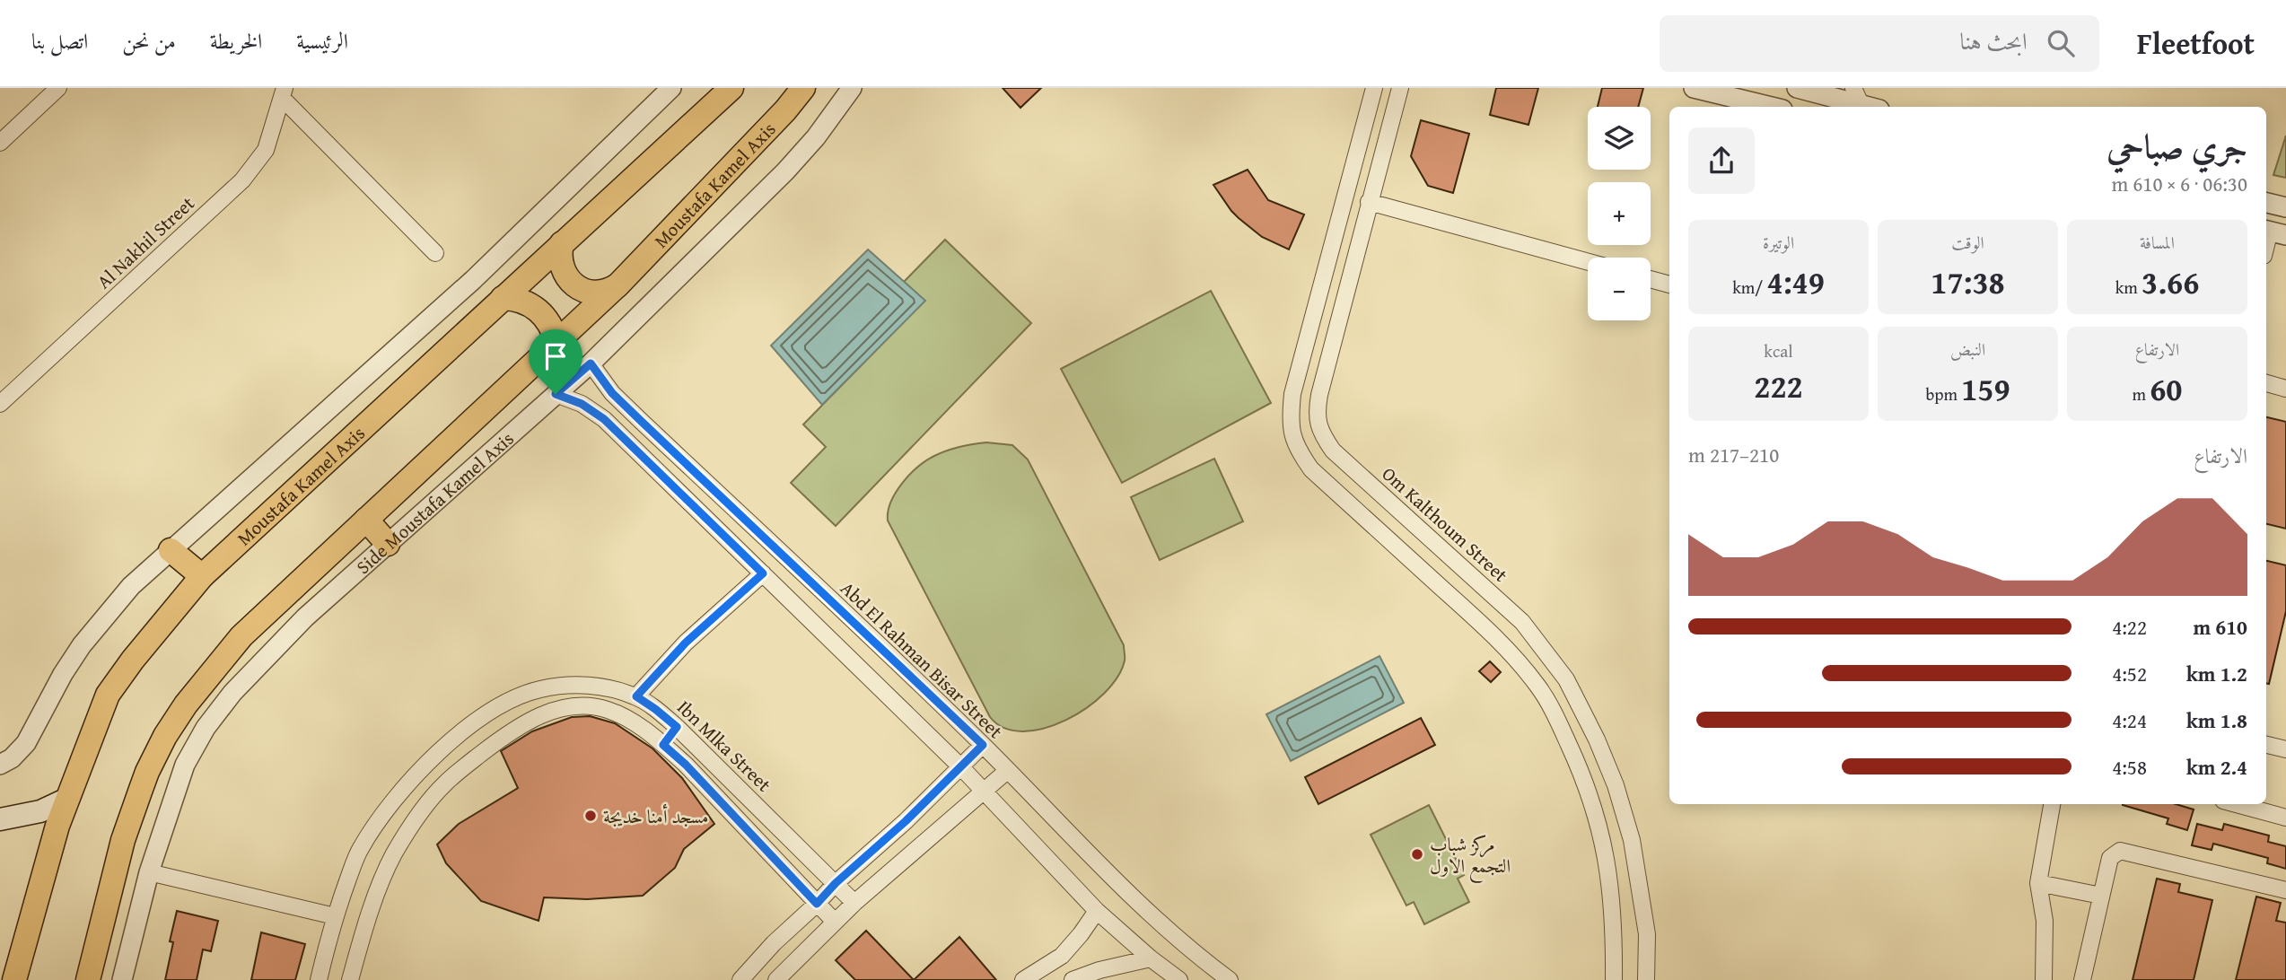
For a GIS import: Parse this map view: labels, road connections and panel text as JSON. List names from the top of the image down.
{
  "streets": {
    "main road": ["Moustafa Kamel Axis"],
    "street": [
      "Al Nakhil Street",
      "Side Moustafa Kamel Axis",
      "Om Kalthoum Street",
      "Abd El Rahman Bisar Street",
      "Ibn Mlka Street"
    ]
  },
  "crossings": [
    ["Side Moustafa Kamel Axis", "Abd El Rahman Bisar Street"]
  ],
  "places": ["مسجد أمنا خديجة", "مركز شباب التجمع الاول"],
  "page": {
    "header": "Fleetfoot",
    "search": "ابحث هنا",
    "nav": [
      "الرئيسية",
      "الخريطة",
      "من نحن",
      "اتصل بنا"
    ],
    "map_buttons": ["+", "−"],
    "heading": ["جري صباحي", "06:30 · 6 × 610 m"],
    "stats": [
      ["المسافة", "3.66 km"],
      ["الوقت", "17:38"],
      ["الوتيرة", "4:49 /km"],
      ["الارتفاع", "60 m"],
      ["النبض", "159 bpm"],
      ["kcal", "222"]
    ],
    "chart": ["الارتفاع", "210–217 m"],
    "list": [
      {
        "name": "610 m",
        "note": "4:22"
      },
      {
        "name": "1.2 km",
        "note": "4:52"
      },
      {
        "name": "1.8 km",
        "note": "4:24"
      },
      {
        "name": "2.4 km",
        "note": "4:58"
      }
    ]
  }
}
